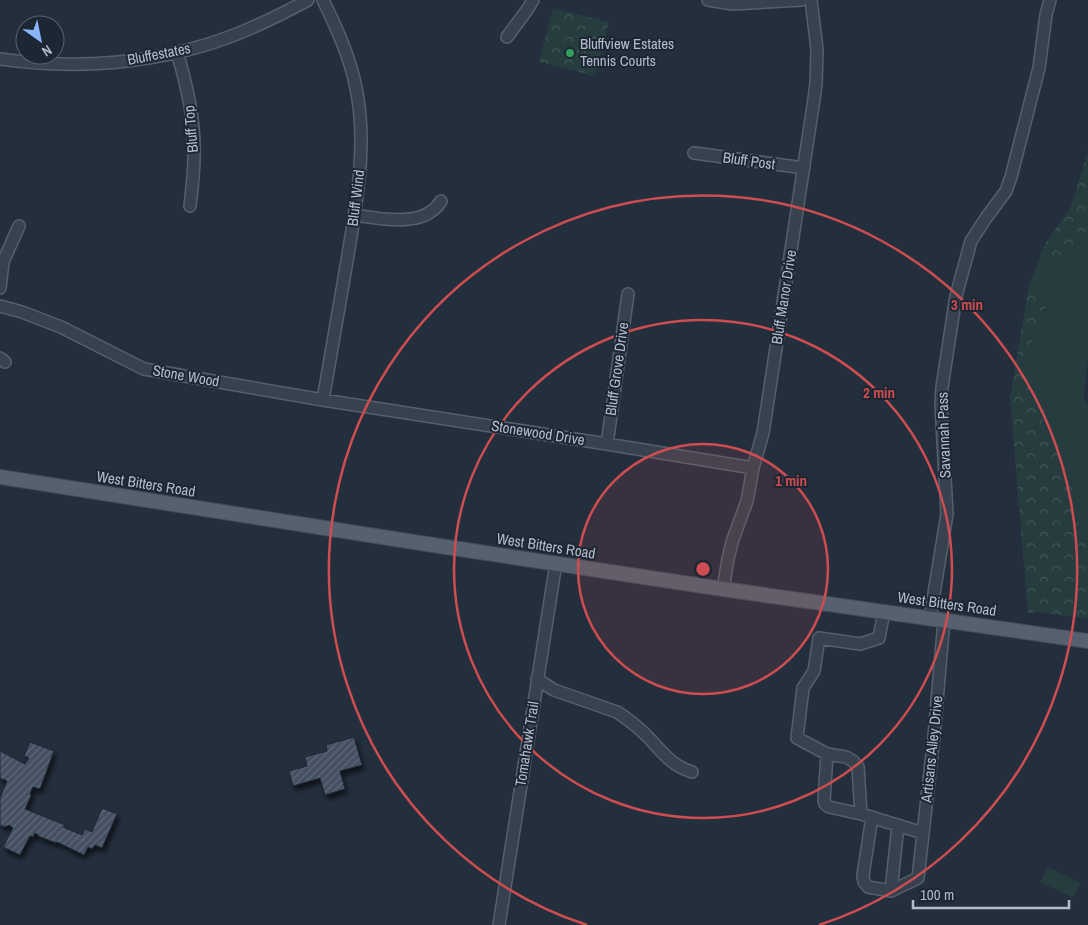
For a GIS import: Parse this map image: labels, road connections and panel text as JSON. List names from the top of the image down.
{
  "streets": {
    "main road": ["West Bitters Road"],
    "street": [
      "Bluffestates",
      "Bluff Top",
      "Bluff Post",
      "Bluff Wind",
      "Bluff Manor Drive",
      "Bluff Grove Drive",
      "Stone Wood",
      "Stonewood Drive",
      "Savannah Pass",
      "Tomahawk Trail",
      "Artisans Alley Drive"
    ]
  },
  "crossings": [
    ["Bluffestates", "Bluff Top"],
    ["Bluff Post", "Bluff Manor Drive"],
    ["Bluff Wind", "Stone Wood"],
    ["Bluff Wind", "Stonewood Drive"],
    ["Bluff Manor Drive", "Stonewood Drive"],
    ["Bluff Manor Drive", "West Bitters Road"],
    ["Bluff Grove Drive", "Stonewood Drive"],
    ["Stone Wood", "Stonewood Drive"],
    ["Savannah Pass", "West Bitters Road"],
    ["Savannah Pass", "Artisans Alley Drive"],
    ["West Bitters Road", "Tomahawk Trail"],
    ["West Bitters Road", "Artisans Alley Drive"]
  ],
  "places": ["Bluffview Estates Tennis Courts"],
  "scale_bar": "100 m",
  "north": "bottom right",
  "rings": ["3 min", "2 min", "1 min"]
}
